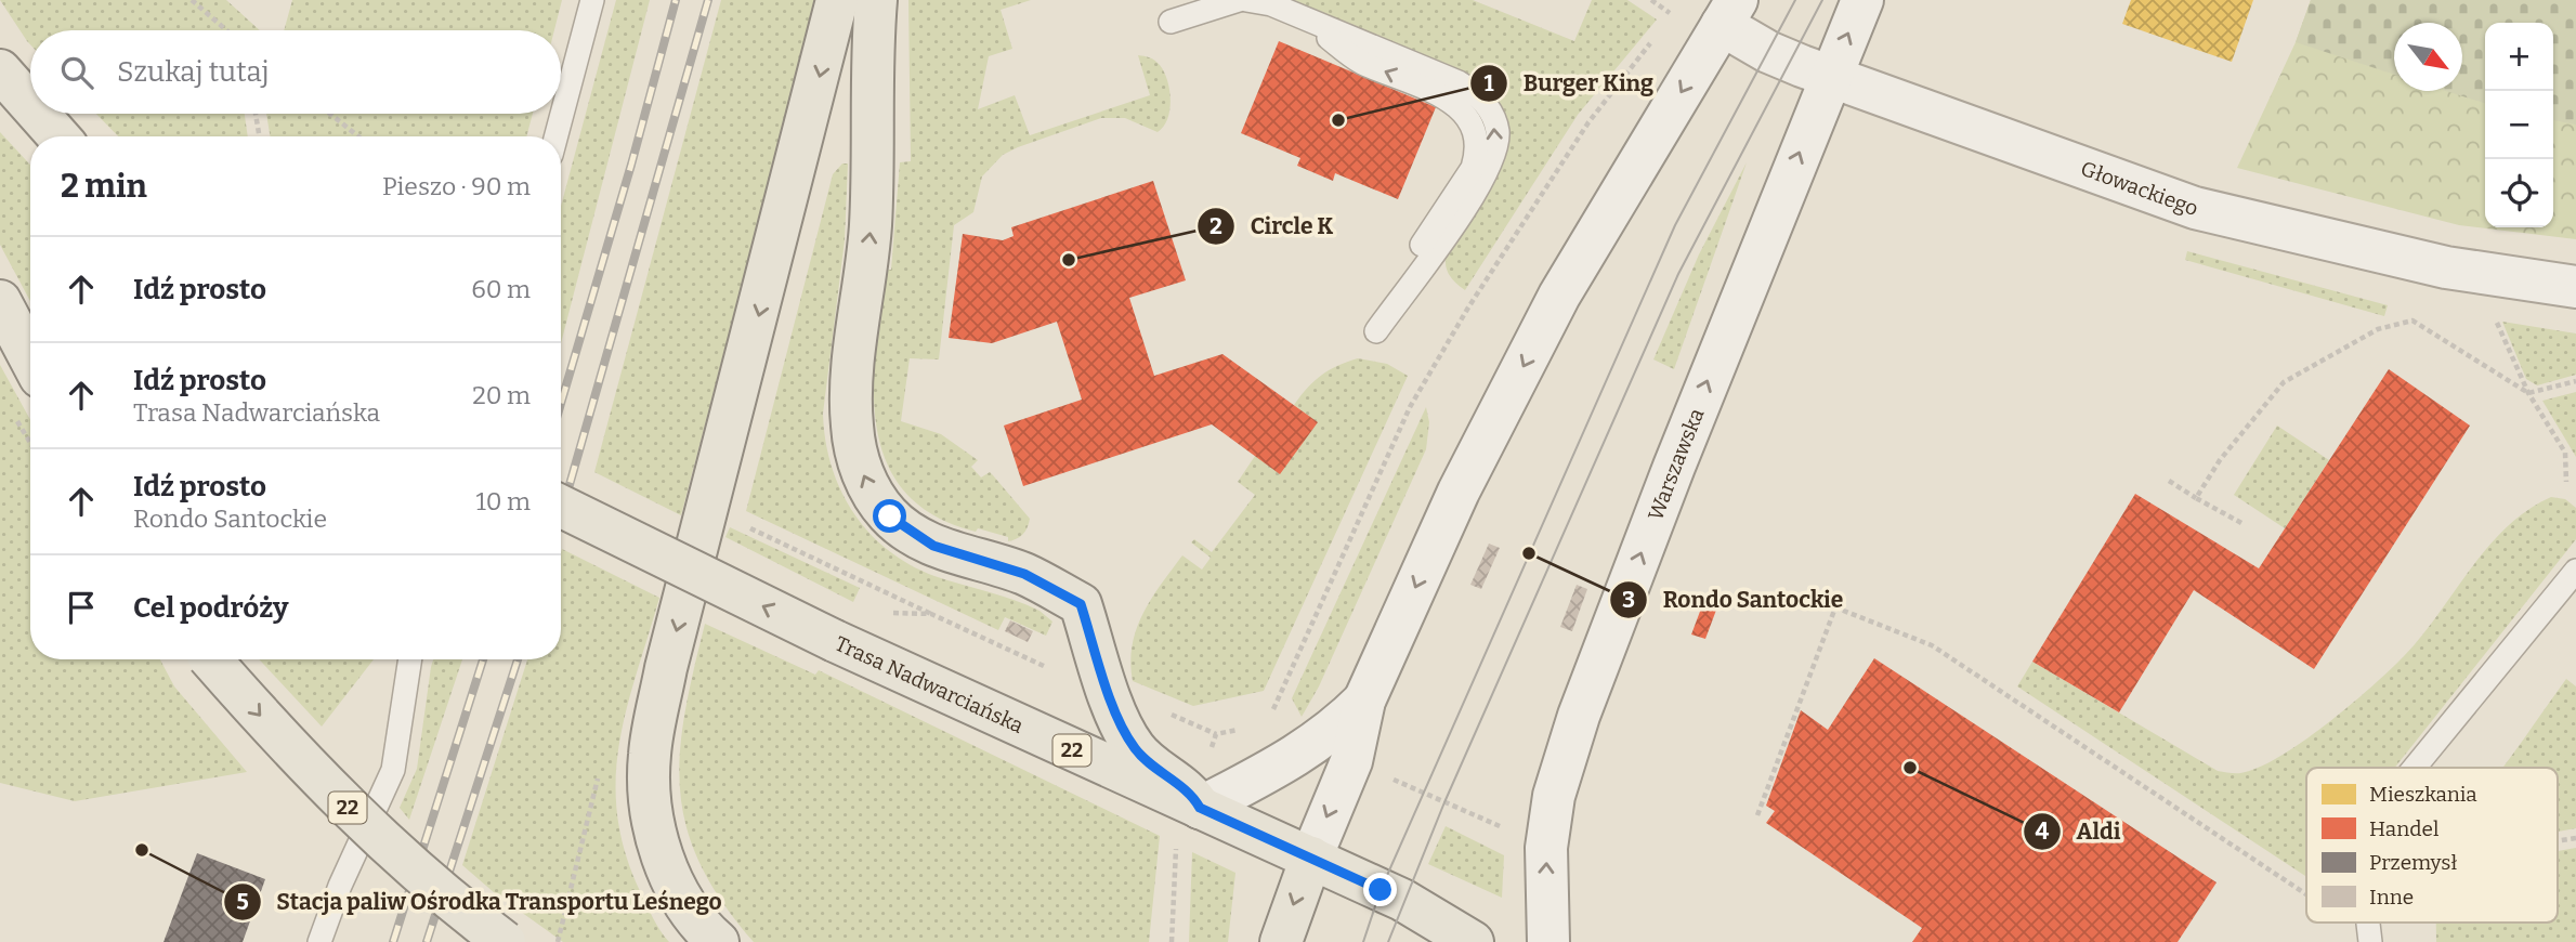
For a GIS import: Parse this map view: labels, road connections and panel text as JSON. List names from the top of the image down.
{
  "streets": {
    "main road": [
      "Głowackiego",
      "Warszawska",
      "Trasa Nadwarciańska",
      "22"
    ]
  },
  "crossings": [
    ["Głowackiego", "Warszawska"],
    ["Trasa Nadwarciańska", "22"]
  ],
  "one_way": ["Trasa Nadwarciańska"],
  "places": [
    "Burger King",
    "Circle K",
    "Rondo Santockie",
    "Aldi",
    "Stacja paliw Ośrodka Transportu Leśnego"
  ],
  "legend": [
    "Mieszkania",
    "Handel",
    "Przemysł",
    "Inne"
  ],
  "north": "bottom right",
  "page": {
    "map_buttons": ["+", "−"],
    "search": "Szukaj tutaj",
    "heading": ["2 min", "Pieszo · 90 m"],
    "list": [
      ["Idź prosto", "60 m"],
      ["Idź prosto", "Trasa Nadwarciańska", "20 m"],
      ["Idź prosto", "Rondo Santockie", "10 m"],
      "Cel podróży"
    ]
  }
}
